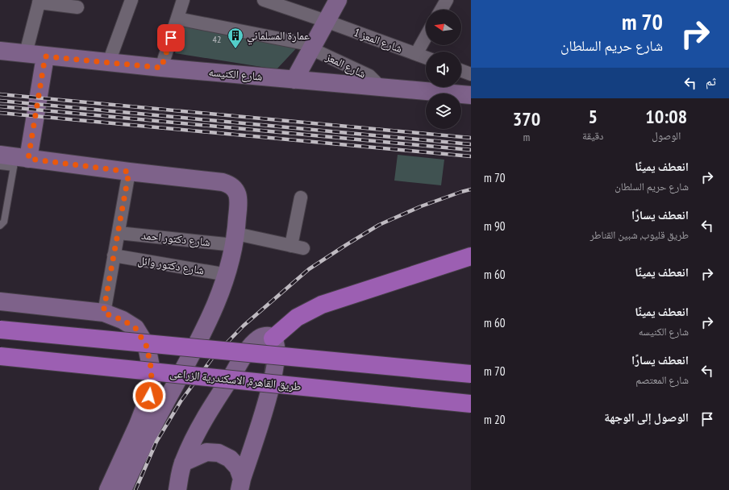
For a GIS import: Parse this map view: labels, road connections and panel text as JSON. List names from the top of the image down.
{
  "streets": {
    "highway": ["طريق القاهرة, الاسكندرية الزراعى"],
    "main road": ["شارع الكنيسه"],
    "street": [
      "شارع المعز 1",
      "شارع المعز",
      "شارع دكتور احمد",
      "شارع دكتور وائل"
    ]
  },
  "crossings": [
    ["شارع المعز", "شارع الكنيسه"]
  ],
  "places": {
    "building": ["عمارة المسلماني"]
  },
  "house_numbers": ["42"],
  "north": "left",
  "page": {
    "turn": ["70 m", "شارع حريم السلطان"],
    "then": "ثم",
    "eta": [
      "10:08",
      "الوصول",
      "5",
      "دقيقة",
      "370",
      "m"
    ],
    "list": [
      {
        "name": "انعطف يمينًا",
        "note": "شارع حريم السلطان",
        "value": "70 m"
      },
      {
        "name": "انعطف يسارًا",
        "note": "طريق قليوب, شبين القناطر",
        "value": "90 m"
      },
      {
        "name": "انعطف يمينًا",
        "value": "60 m"
      },
      {
        "name": "انعطف يمينًا",
        "note": "شارع الكنيسه",
        "value": "60 m"
      },
      {
        "name": "انعطف يسارًا",
        "note": "شارع المعتصم",
        "value": "70 m"
      },
      {
        "name": "الوصول إلى الوجهة",
        "value": "20 m"
      }
    ]
  }
}
